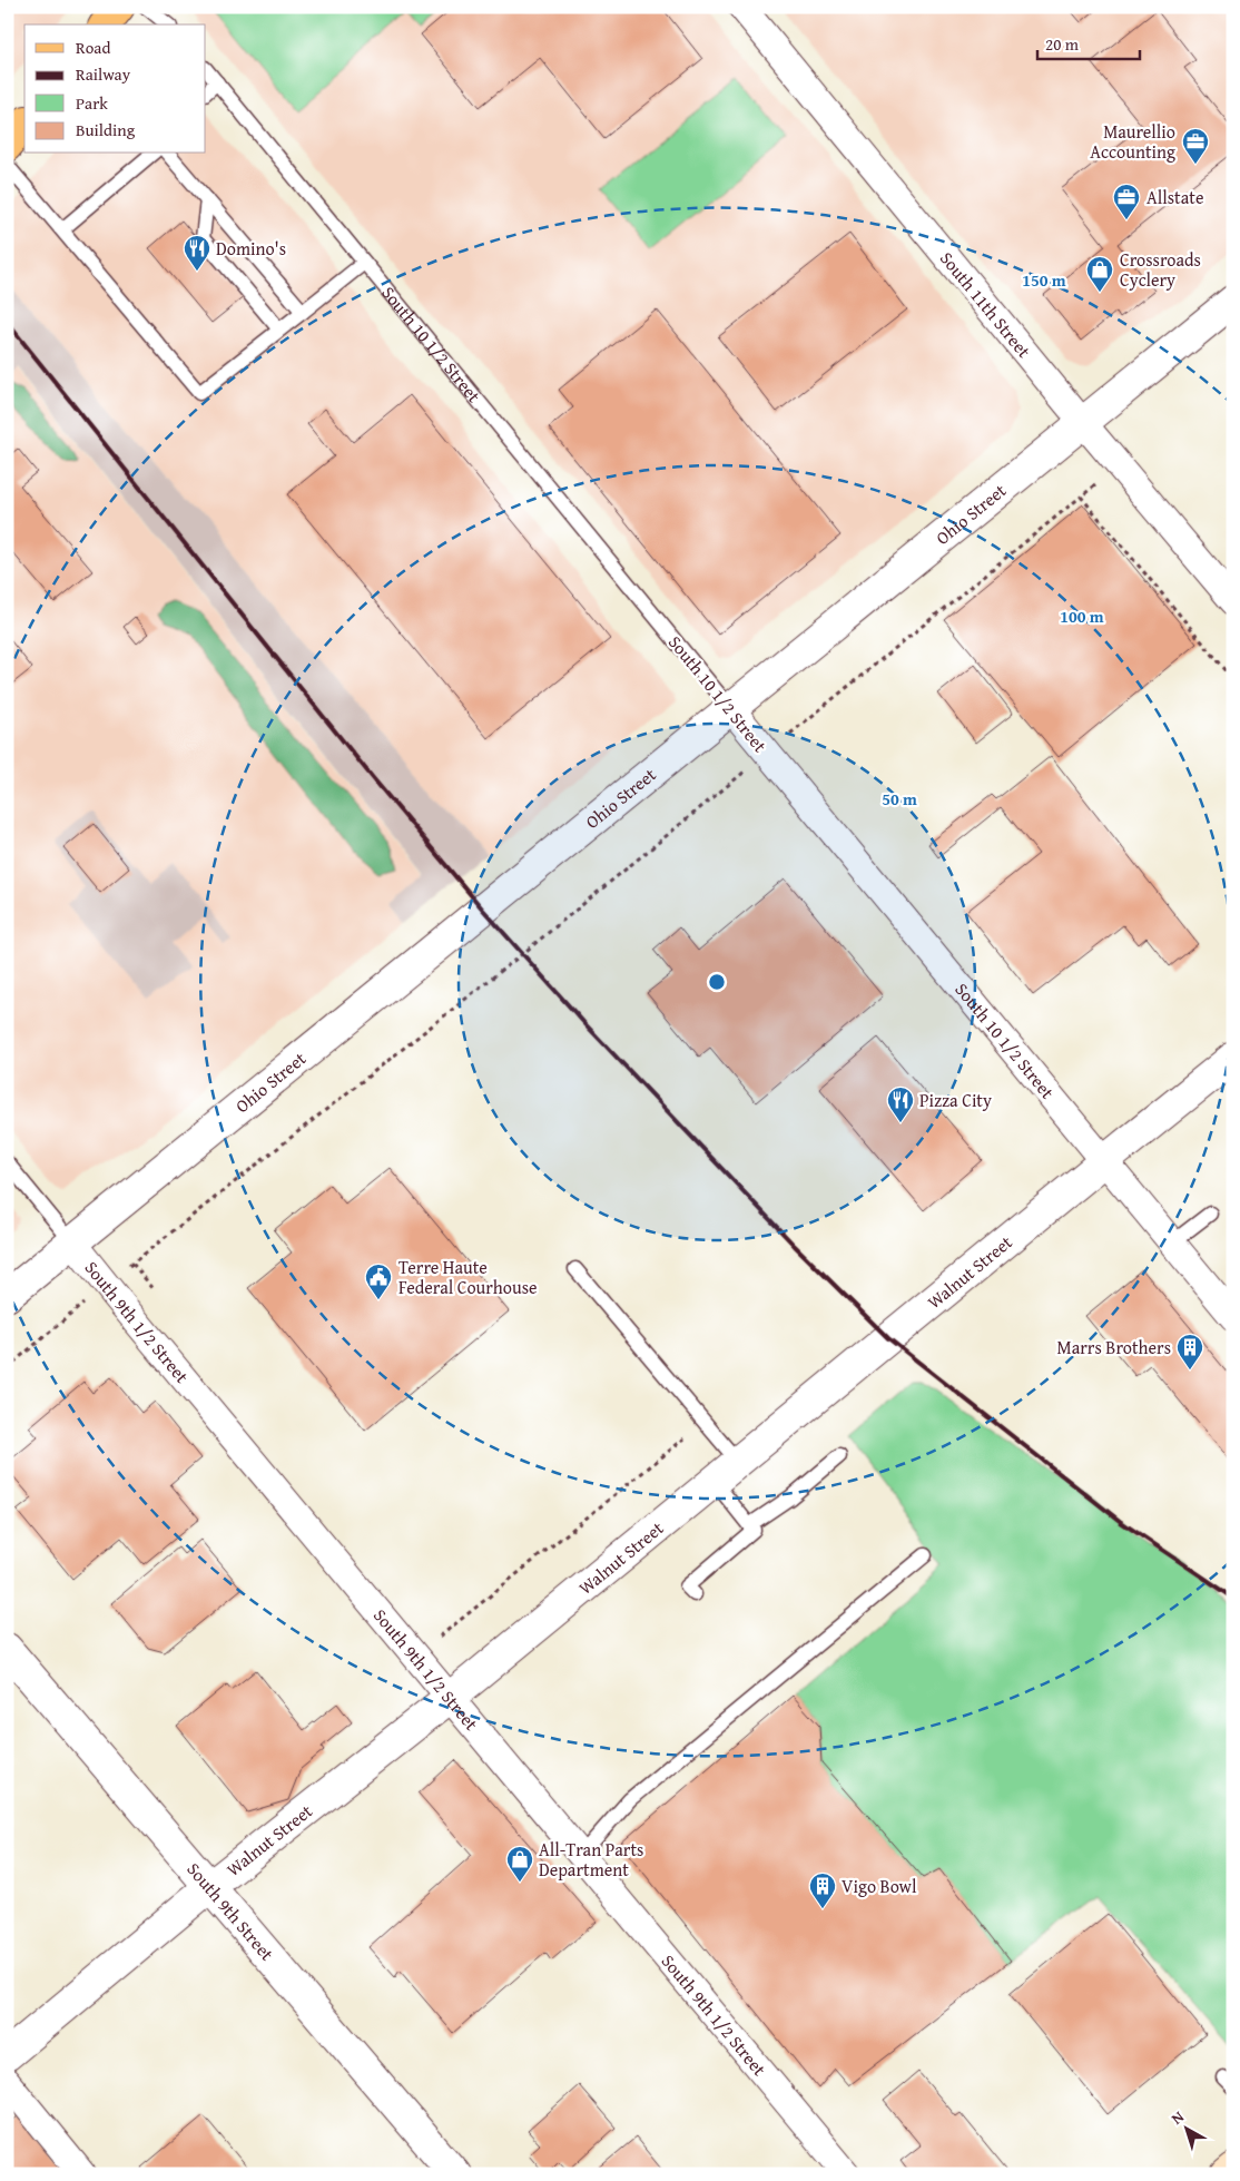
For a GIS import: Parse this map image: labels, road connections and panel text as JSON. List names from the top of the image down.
{
  "streets": {
    "street": [
      "South 11th Street",
      "South 10 1/2 Street",
      "Ohio Street",
      "Walnut Street",
      "South 9th 1/2 Street",
      "South 9th Street"
    ]
  },
  "crossings": [
    ["South 11th Street", "Ohio Street"],
    ["South 10 1/2 Street", "Ohio Street"],
    ["South 10 1/2 Street", "Walnut Street"],
    ["Ohio Street", "South 9th 1/2 Street"],
    ["Walnut Street", "South 9th 1/2 Street"],
    ["Walnut Street", "South 9th Street"]
  ],
  "places": {
    "office": ["Maurellio Accounting", "Allstate"],
    "restaurant": ["Domino's", "Pizza City"],
    "shop": ["Crossroads Cyclery", "All-Tran Parts Department"],
    "public building": ["Terre Haute Federal Courhouse"],
    "building": ["Marrs Brothers", "Vigo Bowl"]
  },
  "legend": [
    "Road",
    "Railway",
    "Park",
    "Building"
  ],
  "scale_bar": "20 m",
  "north": "top left",
  "rings": ["150 m", "100 m", "50 m"]
}
